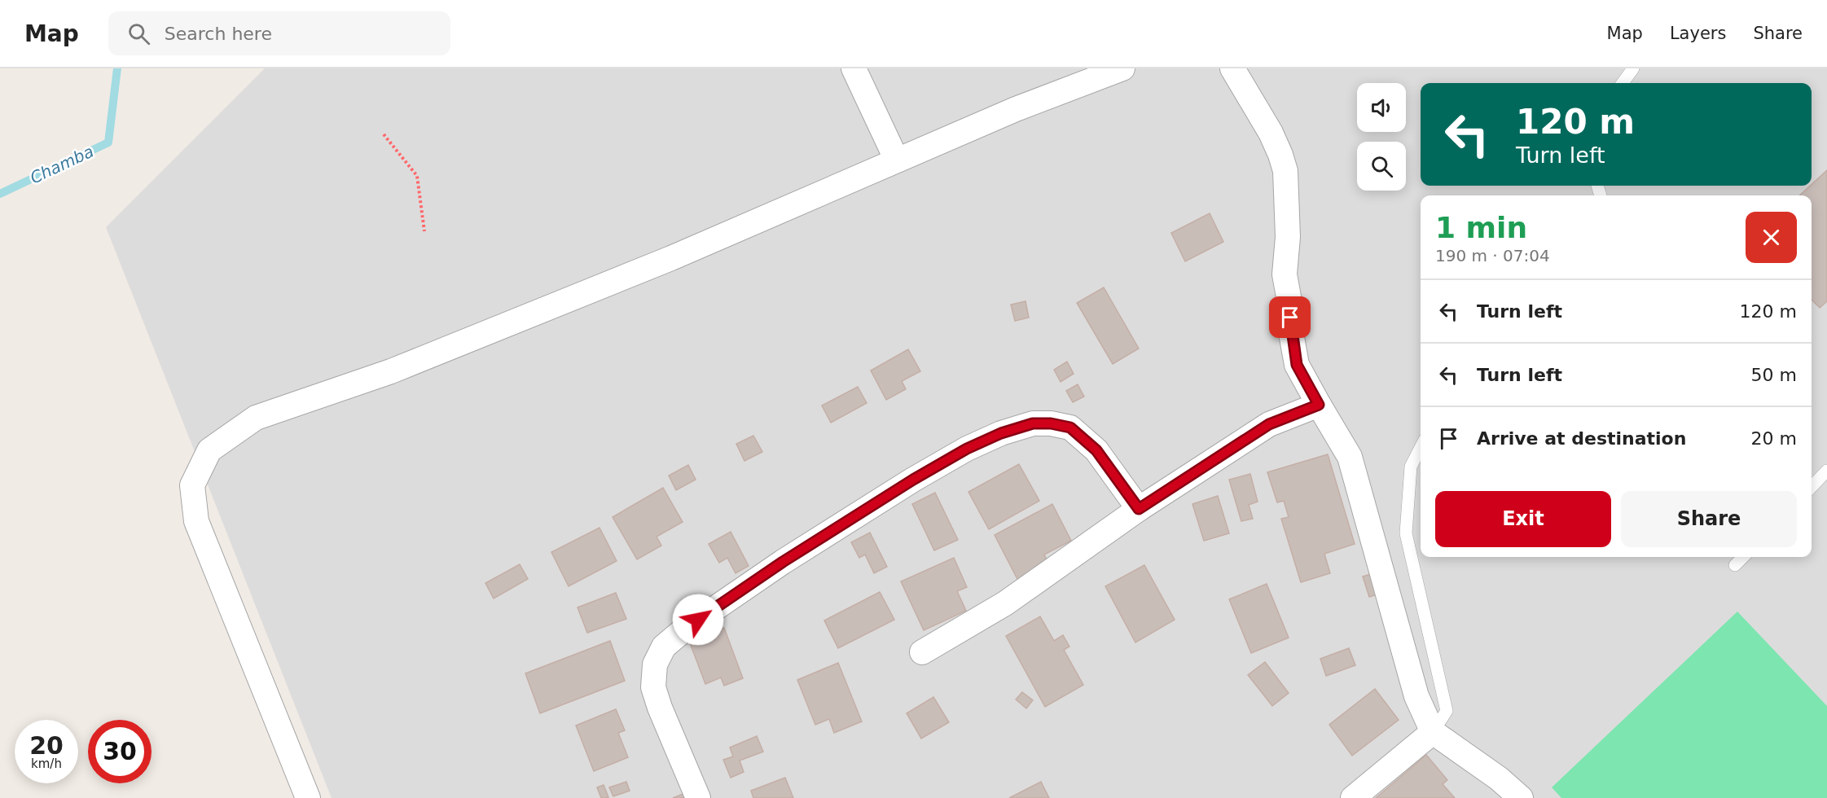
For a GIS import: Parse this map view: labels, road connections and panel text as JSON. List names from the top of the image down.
{
  "water": ["Chamba"],
  "page": {
    "header": "Map",
    "search": "Search here",
    "nav": ["Map", "Layers", "Share"],
    "turn": ["120 m", "Turn left"],
    "heading": ["1 min", "190 m · 07:04"],
    "list": [
      {
        "name": "Turn left",
        "value": "120 m"
      },
      {
        "name": "Turn left",
        "value": "50 m"
      },
      {
        "name": "Arrive at destination",
        "value": "20 m"
      }
    ],
    "buttons": ["Exit", "Share"],
    "speed": "20 km/h",
    "limit": "30"
  }
}
